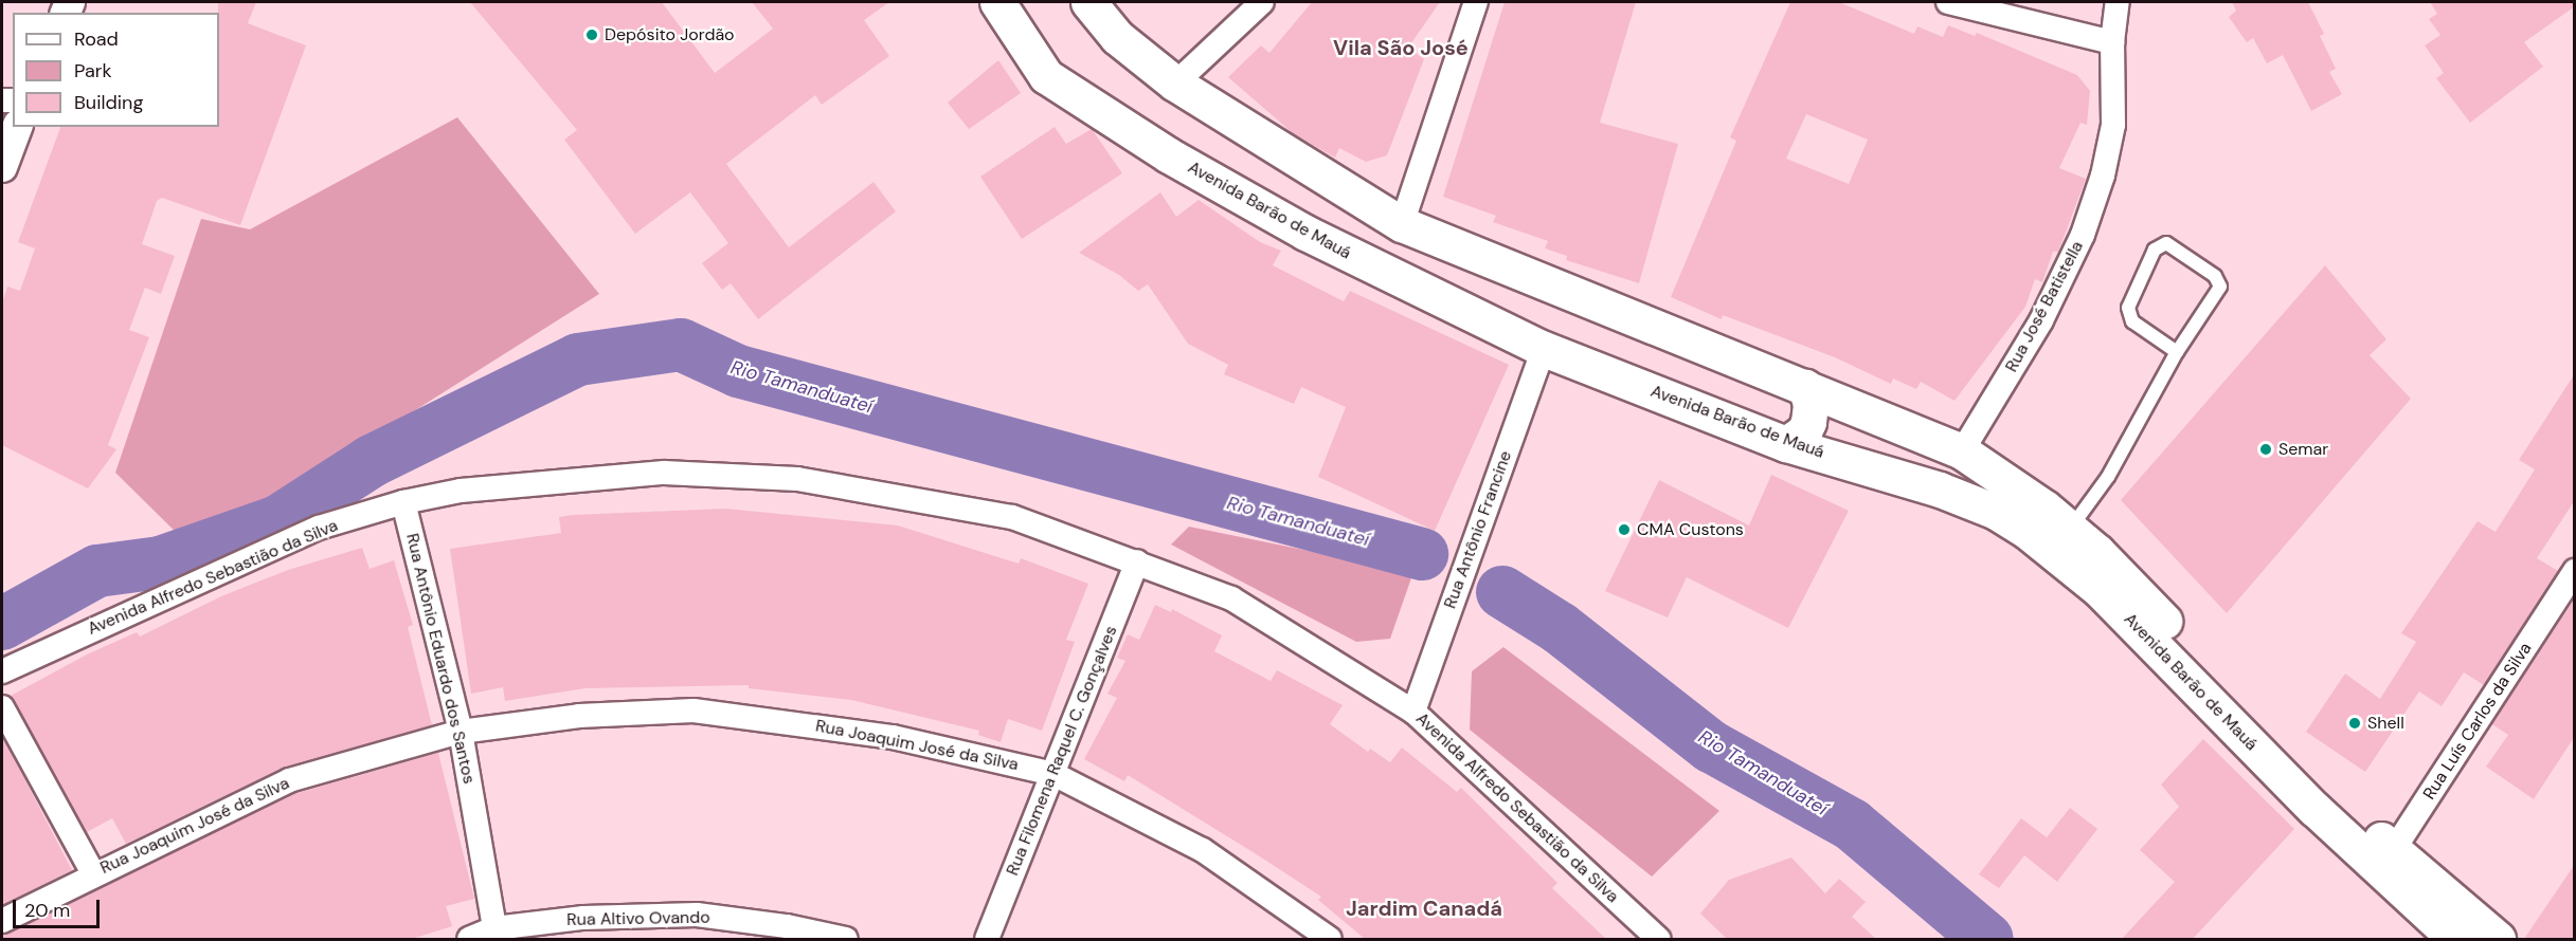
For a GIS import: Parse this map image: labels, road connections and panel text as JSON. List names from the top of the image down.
{
  "streets": {
    "main road": ["Avenida Barão de Mauá"],
    "street": [
      "Rua José Batistella",
      "Rua Antônio Francine",
      "Avenida Alfredo Sebastião da Silva",
      "Rua Antônio Eduardo dos Santos",
      "Rua Luís Carlos da Silva",
      "Rua Joaquim José da Silva",
      "Rua Filomena Raquel C. Gonçalves",
      "Rua Altivo Ovando"
    ]
  },
  "crossings": [
    ["Avenida Barão de Mauá", "Rua José Batistella"],
    ["Avenida Barão de Mauá", "Rua Antônio Francine"],
    ["Avenida Barão de Mauá", "Rua Luís Carlos da Silva"],
    ["Rua Antônio Francine", "Avenida Alfredo Sebastião da Silva"],
    ["Avenida Alfredo Sebastião da Silva", "Rua Antônio Eduardo dos Santos"],
    ["Avenida Alfredo Sebastião da Silva", "Rua Filomena Raquel C. Gonçalves"],
    ["Rua Antônio Eduardo dos Santos", "Rua Joaquim José da Silva"],
    ["Rua Antônio Eduardo dos Santos", "Rua Altivo Ovando"],
    ["Rua Joaquim José da Silva", "Rua Filomena Raquel C. Gonçalves"]
  ],
  "districts": ["Vila São José", "Jardim Canadá"],
  "water": ["Rio Tamanduateí"],
  "places": [
    "Depósito Jordão",
    "Semar",
    "CMA Custons",
    "Shell"
  ],
  "legend": ["Road", "Park", "Building"],
  "scale_bar": "20 m"
}
